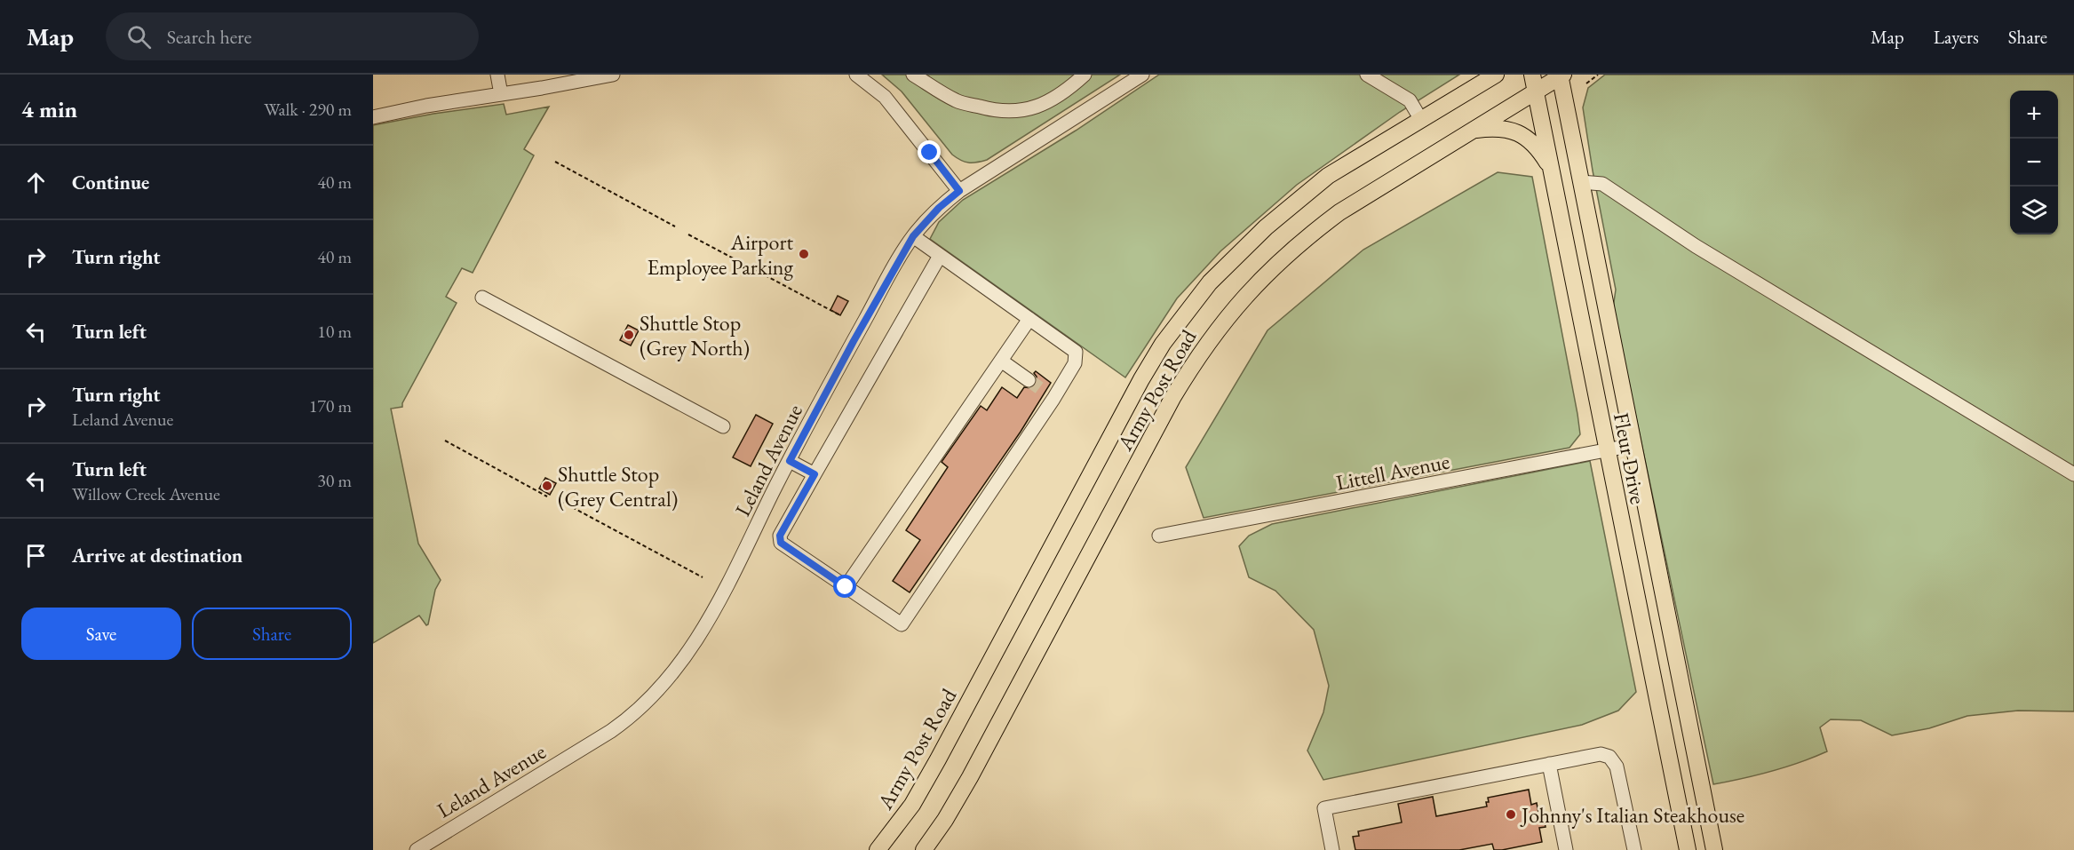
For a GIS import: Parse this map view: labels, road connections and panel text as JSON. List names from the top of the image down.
{
  "streets": {
    "main road": ["Army Post Road", "Fleur Drive"],
    "street": ["Leland Avenue", "Littell Avenue"]
  },
  "crossings": [
    ["Army Post Road", "Fleur Drive"],
    ["Fleur Drive", "Littell Avenue"]
  ],
  "places": [
    "Airport Employee Parking",
    "Shuttle Stop (Grey North)",
    "Shuttle Stop (Grey Central)",
    "Johnny's Italian Steakhouse"
  ],
  "page": {
    "header": "Map",
    "search": "Search here",
    "nav": ["Map", "Layers", "Share"],
    "heading": ["4 min", "Walk · 290 m"],
    "map_buttons": ["+", "−"],
    "list": [
      ["Continue", "40 m"],
      ["Turn right", "40 m"],
      ["Turn left", "10 m"],
      ["Turn right", "Leland Avenue", "170 m"],
      ["Turn left", "Willow Creek Avenue", "30 m"],
      "Arrive at destination"
    ],
    "buttons": ["Save", "Share"]
  }
}
